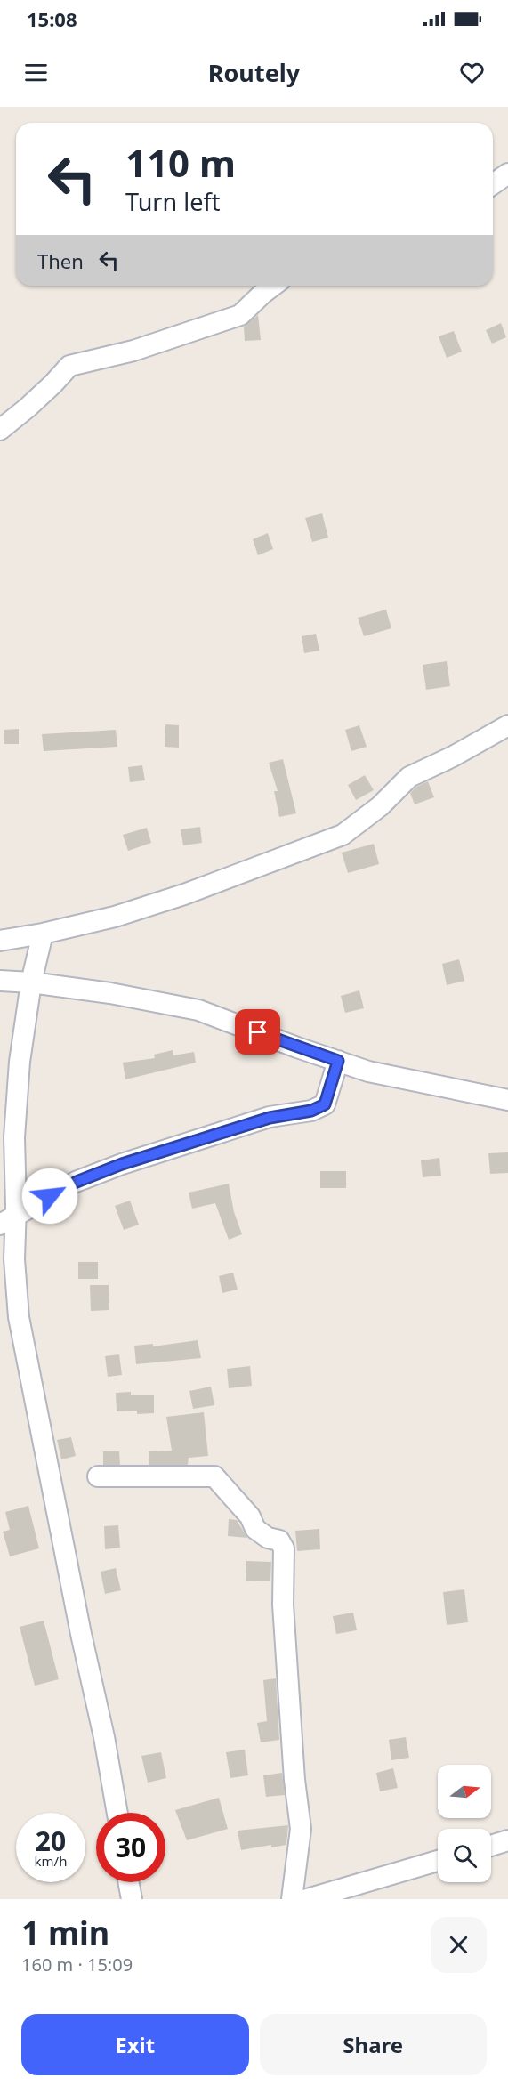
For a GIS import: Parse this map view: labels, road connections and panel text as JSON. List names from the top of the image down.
{
  "north": "right",
  "page": {
    "status": "15:08",
    "header": "Routely",
    "turn": ["110 m", "Turn left"],
    "then": "Then",
    "speed": "20 km/h",
    "limit": "30",
    "heading": ["1 min", "160 m · 15:09"],
    "buttons": ["Exit", "Share"]
  }
}
